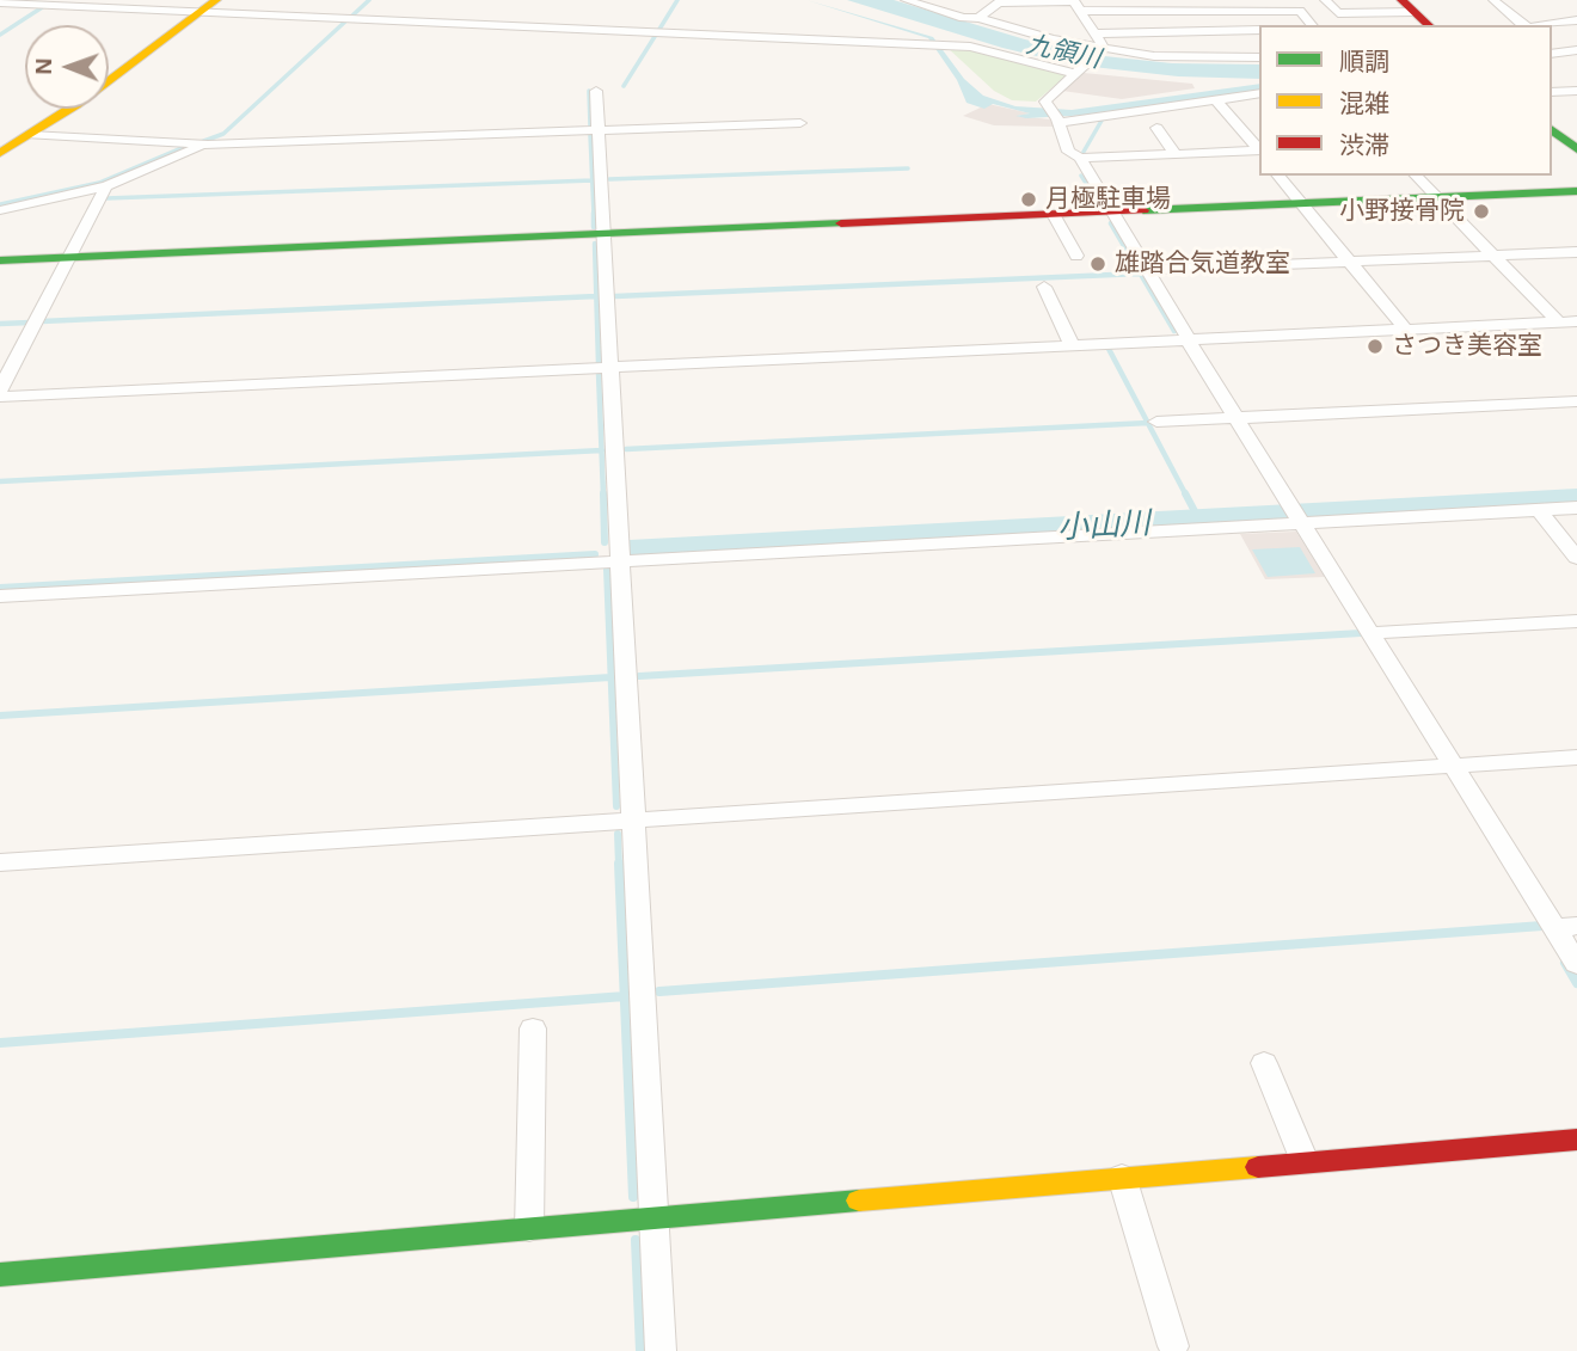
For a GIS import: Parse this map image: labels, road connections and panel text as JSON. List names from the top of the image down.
{
  "water": ["九領川", "小山川"],
  "places": [
    "月極駐車場",
    "小野接骨院",
    "雄踏合気道教室",
    "さつき美容室"
  ],
  "legend": ["順調", "混雑", "渋滞"],
  "north": "left"
}
